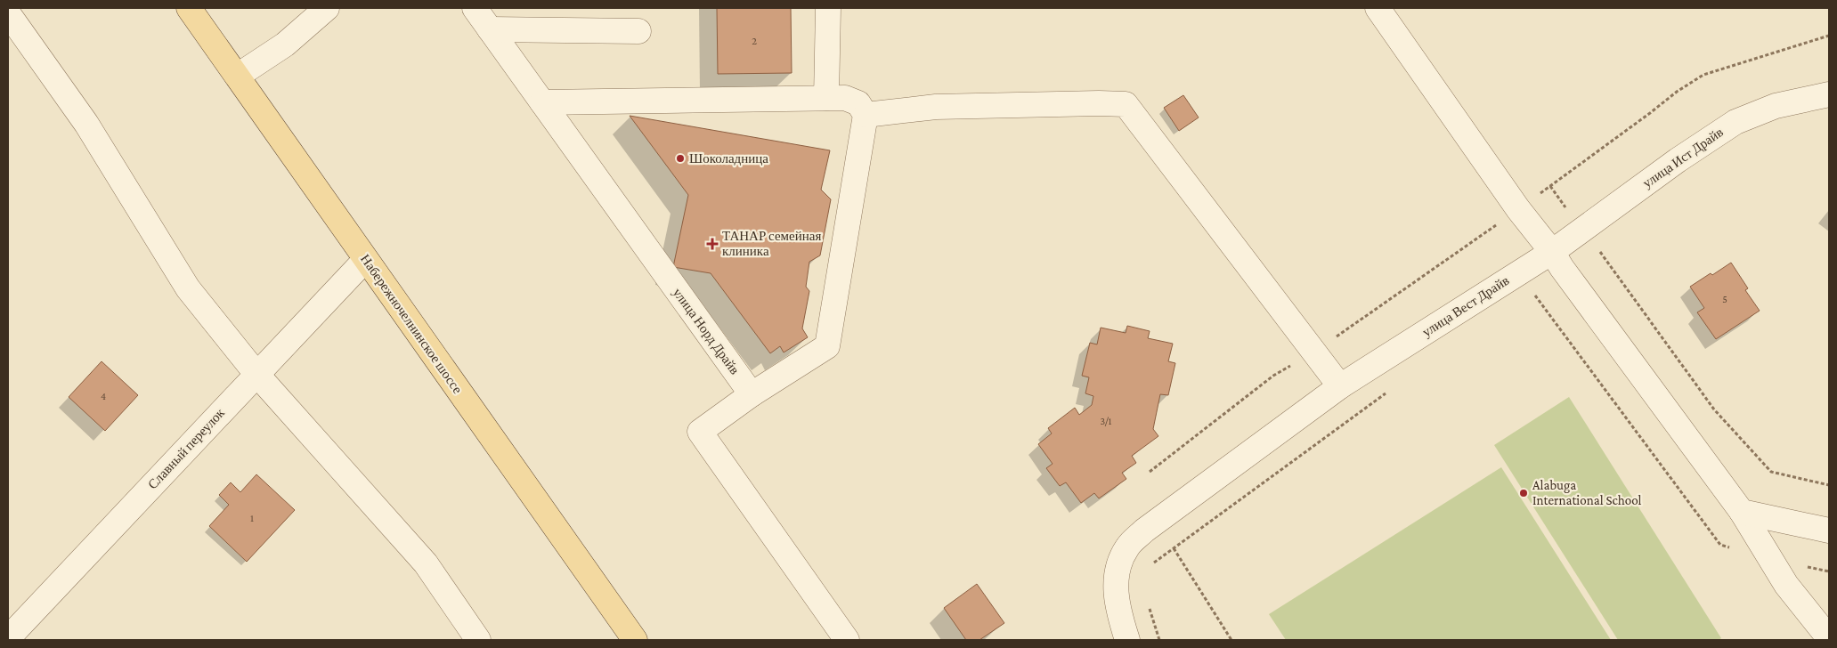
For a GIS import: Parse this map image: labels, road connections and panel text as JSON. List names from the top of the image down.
{
  "streets": {
    "main road": ["Набережночелнинское шоссе"],
    "street": [
      "улица Ист Драйв",
      "улица Вест Драйв",
      "улица Норд Драйв",
      "Славный переулок"
    ]
  },
  "crossings": [
    ["улица Ист Драйв", "улица Вест Драйв"],
    ["Набережночелнинское шоссе", "Славный переулок"]
  ],
  "places": {
    "other": ["Шоколадница", "Alabuga International School"],
    "health": ["ТАНАР семейная клиника"]
  },
  "house_numbers": [
    "2",
    "5",
    "4",
    "3/1",
    "1"
  ]
}
